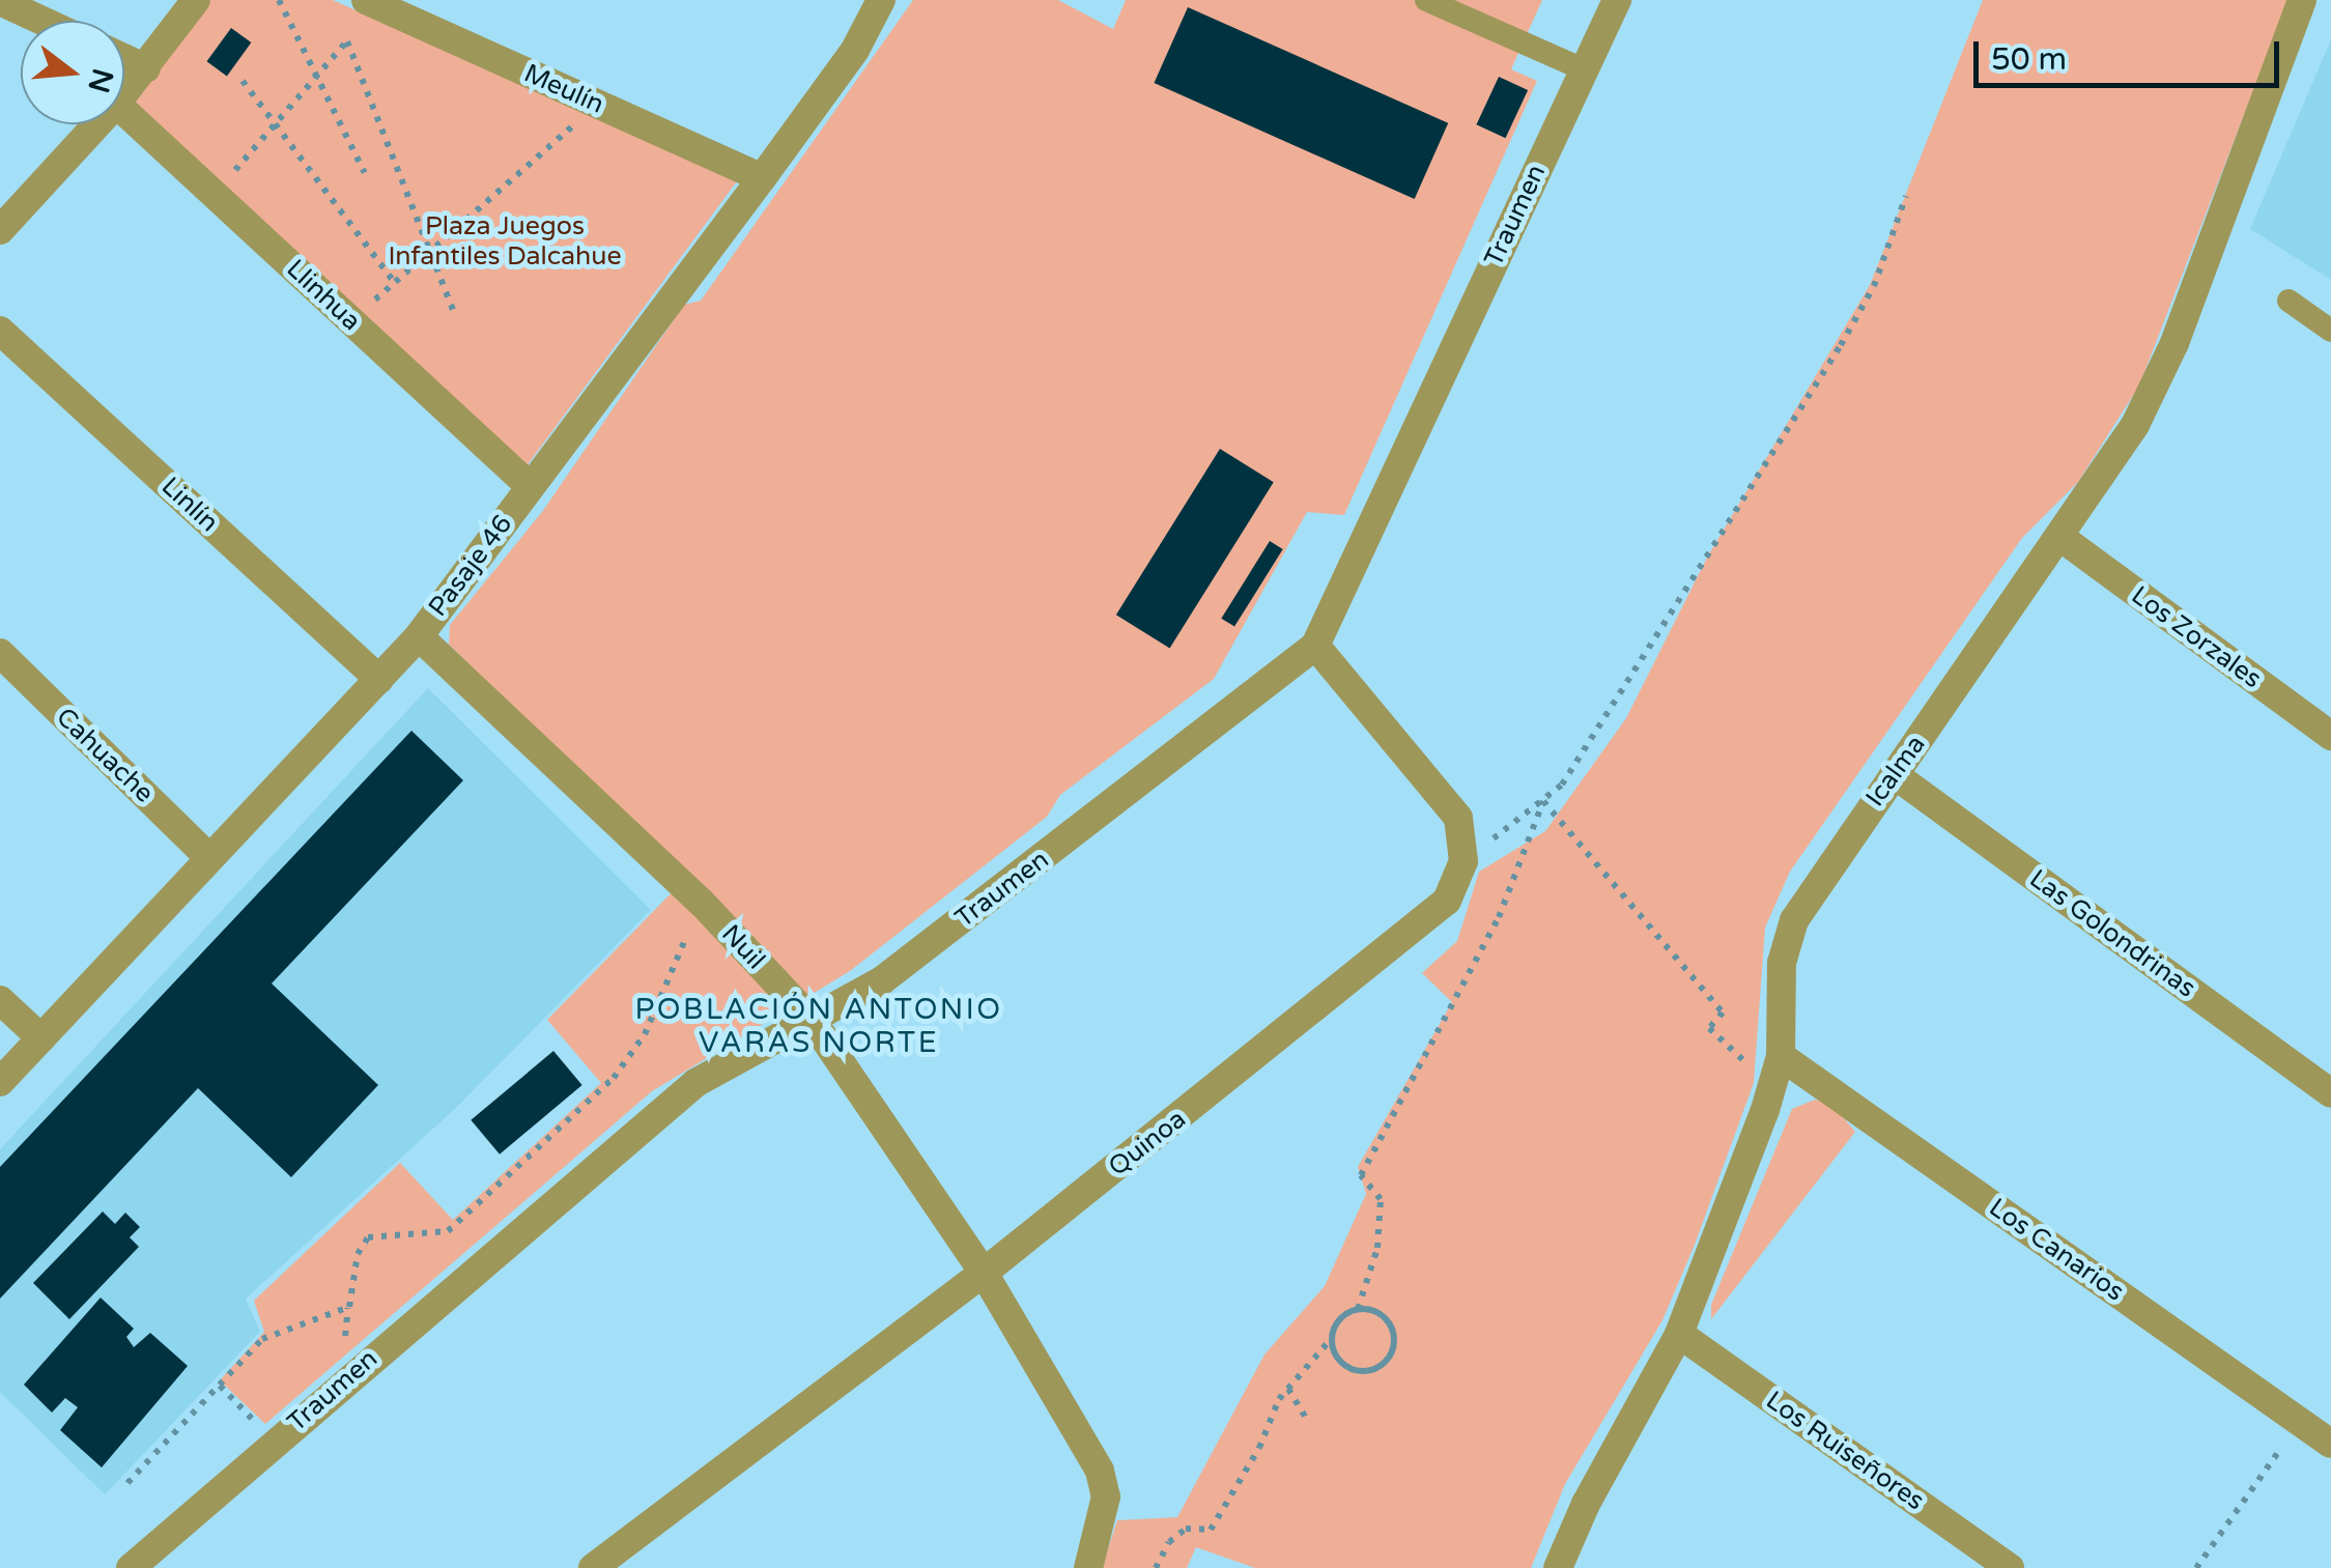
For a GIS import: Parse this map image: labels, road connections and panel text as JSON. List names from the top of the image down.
{
  "streets": {
    "street": [
      "Meulín",
      "Traumen",
      "Llinhua",
      "Linlín",
      "Pasaje 46",
      "Los Zorzales",
      "Cahuache",
      "Icalma",
      "Las Golondrinas",
      "Nuil",
      "Quinoa",
      "Los Canarios",
      "Los Ruiseñores"
    ]
  },
  "crossings": [
    ["Meulín", "Pasaje 46"],
    ["Traumen", "Nuil"],
    ["Llinhua", "Pasaje 46"],
    ["Linlín", "Pasaje 46"],
    ["Pasaje 46", "Cahuache"],
    ["Pasaje 46", "Nuil"],
    ["Los Zorzales", "Icalma"],
    ["Icalma", "Las Golondrinas"],
    ["Icalma", "Los Canarios"],
    ["Icalma", "Los Ruiseñores"],
    ["Nuil", "Quinoa"]
  ],
  "districts": ["POBLACIÓN ANTONIO VARAS NORTE"],
  "parks": ["Plaza Juegos Infantiles Dalcahue"],
  "scale_bar": "50 m",
  "north": "right"
}
